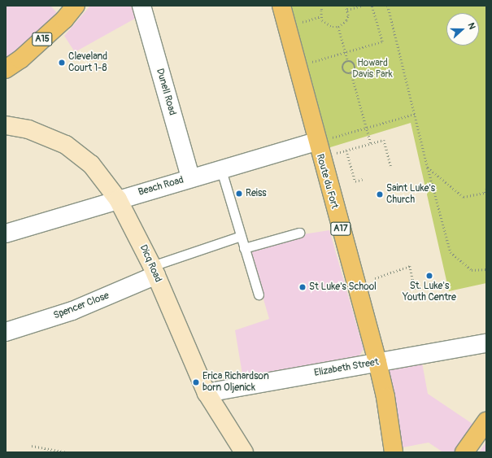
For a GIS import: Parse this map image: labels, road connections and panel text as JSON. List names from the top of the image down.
{
  "streets": {
    "main road": [
      "A15",
      "Route du Fort",
      "A17",
      "Dicq Road"
    ],
    "street": [
      "Dunell Road",
      "Beach Road",
      "Spencer Close",
      "Elizabeth Street"
    ]
  },
  "crossings": [
    ["Dunell Road", "Beach Road"],
    ["Route du Fort", "Beach Road"],
    ["Route du Fort", "Elizabeth Street"],
    ["Beach Road", "Dicq Road"],
    ["Dicq Road", "Spencer Close"],
    ["Dicq Road", "Elizabeth Street"]
  ],
  "parks": ["Howard Davis Park"],
  "places": [
    "Cleveland Court 1-8",
    "Reiss",
    "Saint Luke's Church",
    "St. Luke's Youth Centre",
    "St Luke's School",
    "Erica Richardson born Oljenick"
  ],
  "north": "right"
}
